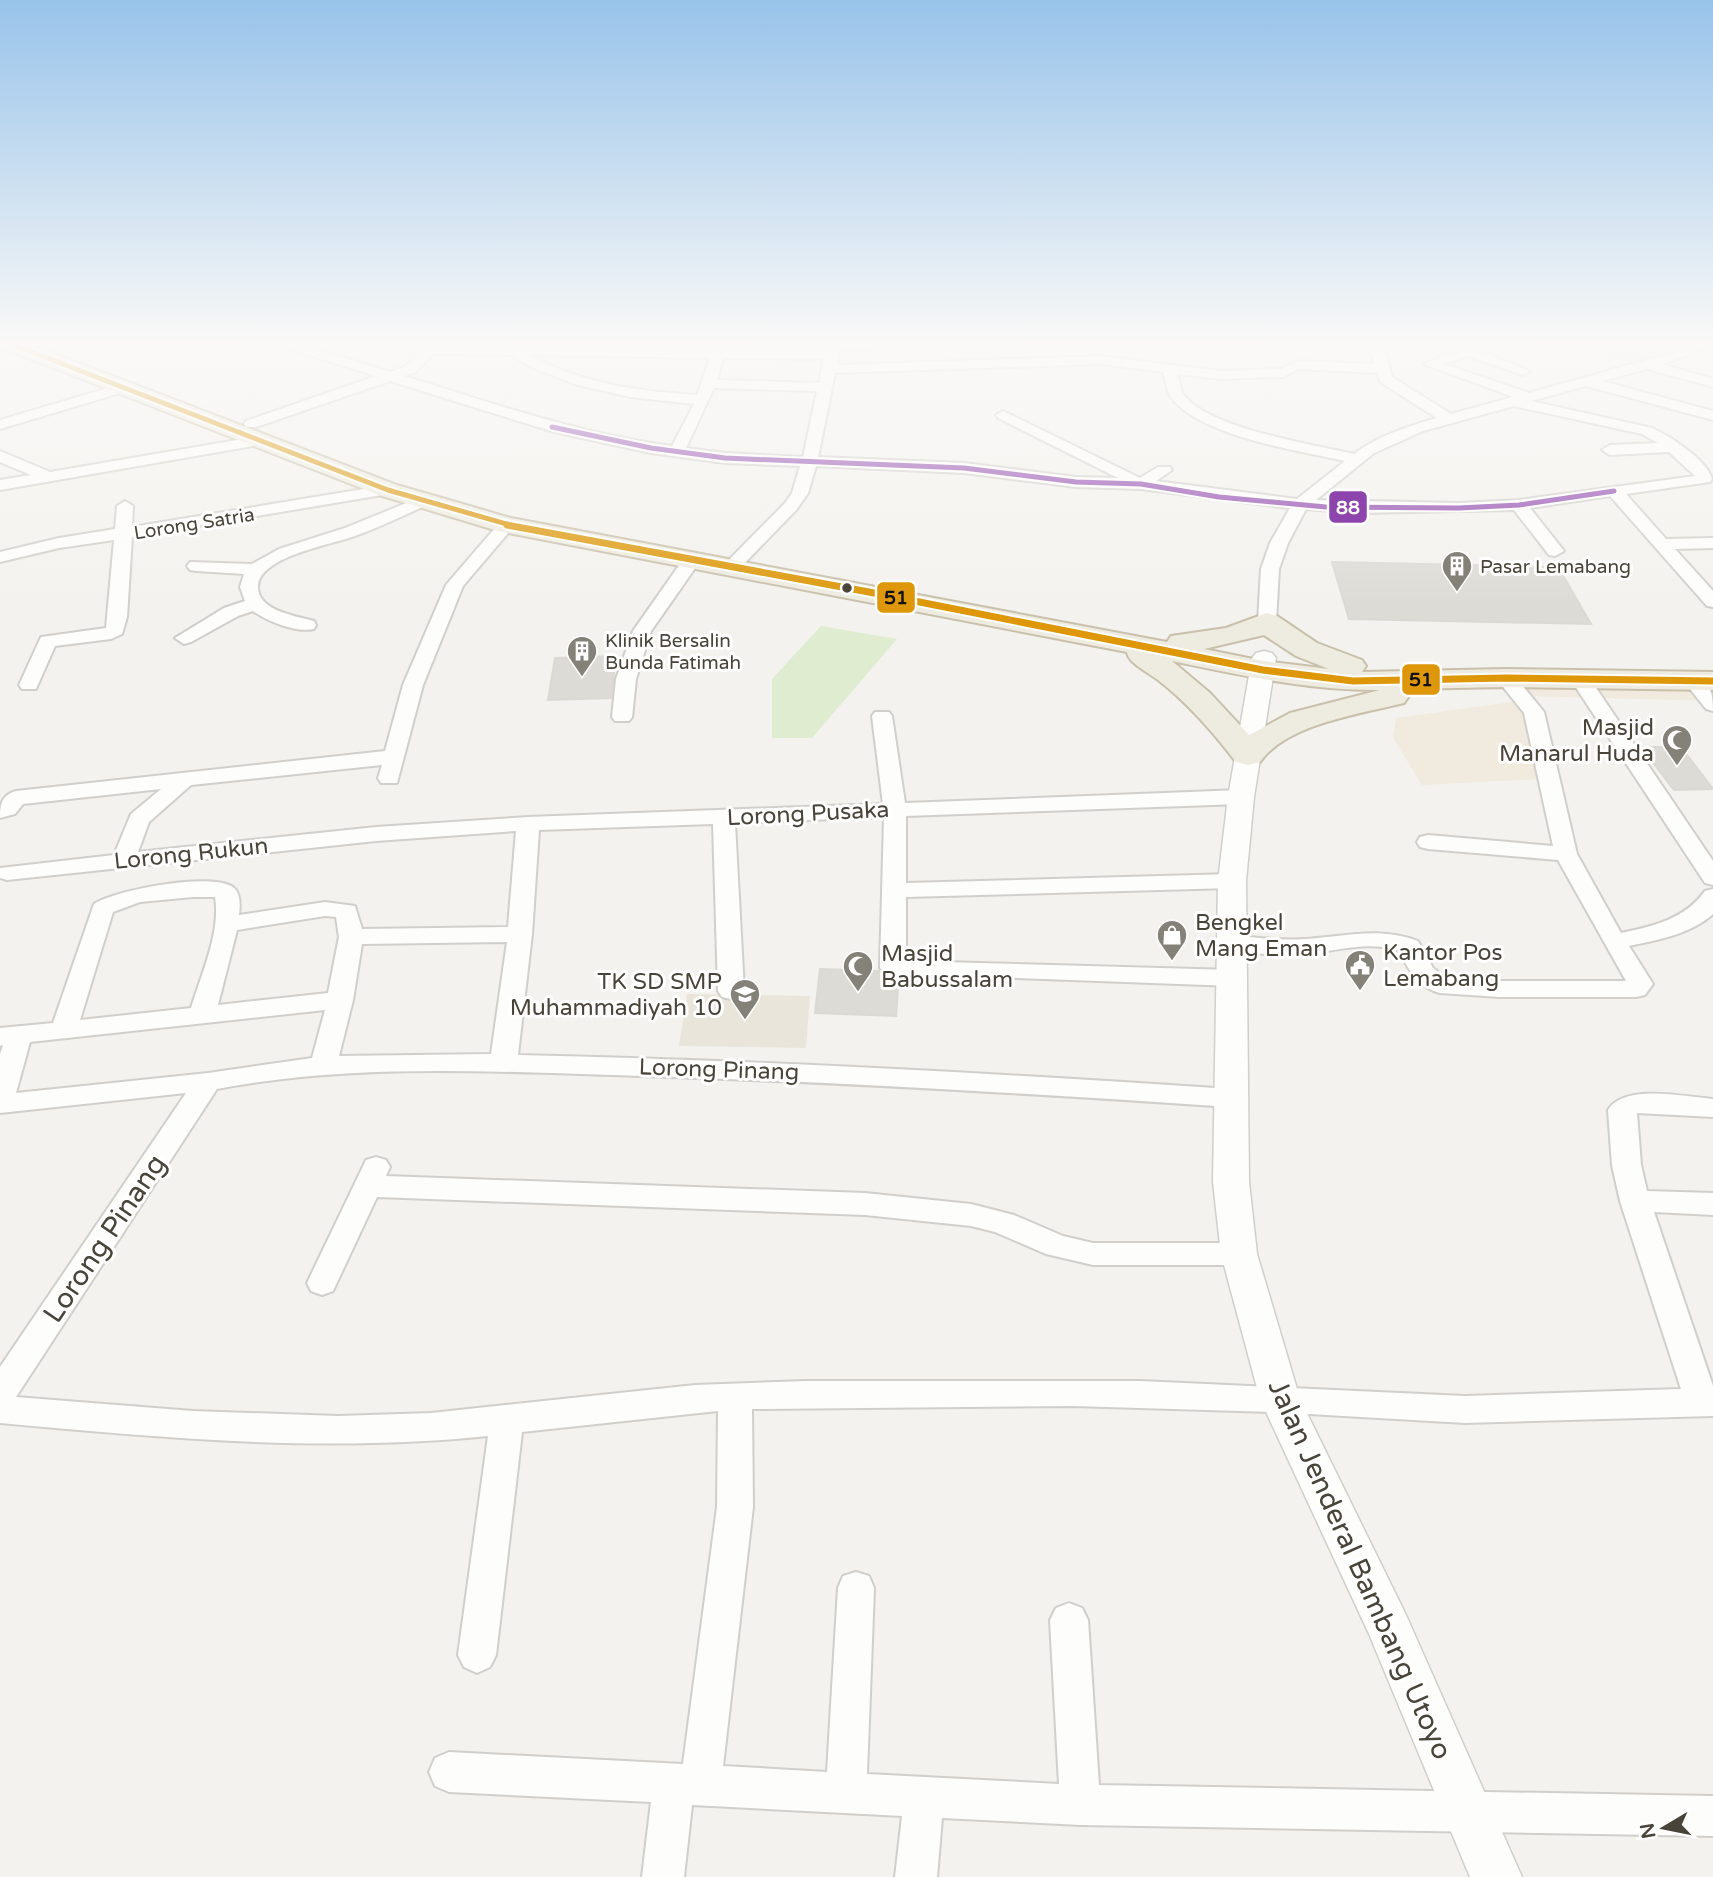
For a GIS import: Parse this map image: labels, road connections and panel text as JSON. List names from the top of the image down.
{
  "streets": {
    "street": [
      "Lorong Satria",
      "Lorong Pusaka",
      "Lorong Rukun",
      "Lorong Pinang",
      "Jalan Jenderal Bambang Utoyo"
    ]
  },
  "crossings": [
    ["Lorong Pusaka", "Lorong Rukun"],
    ["Lorong Pusaka", "Jalan Jenderal Bambang Utoyo"],
    ["Lorong Pinang", "Jalan Jenderal Bambang Utoyo"]
  ],
  "places": {
    "building": ["Pasar Lemabang", "Klinik Bersalin Bunda Fatimah"],
    "mosque": ["Masjid Manarul Huda", "Masjid Babussalam"],
    "shop": ["Bengkel Mang Eman"],
    "public building": ["Kantor Pos Lemabang"],
    "school or university": ["TK SD SMP Muhammadiyah 10"]
  },
  "lines": ["transit line 51", "transit line 88"],
  "north": "left"
}
